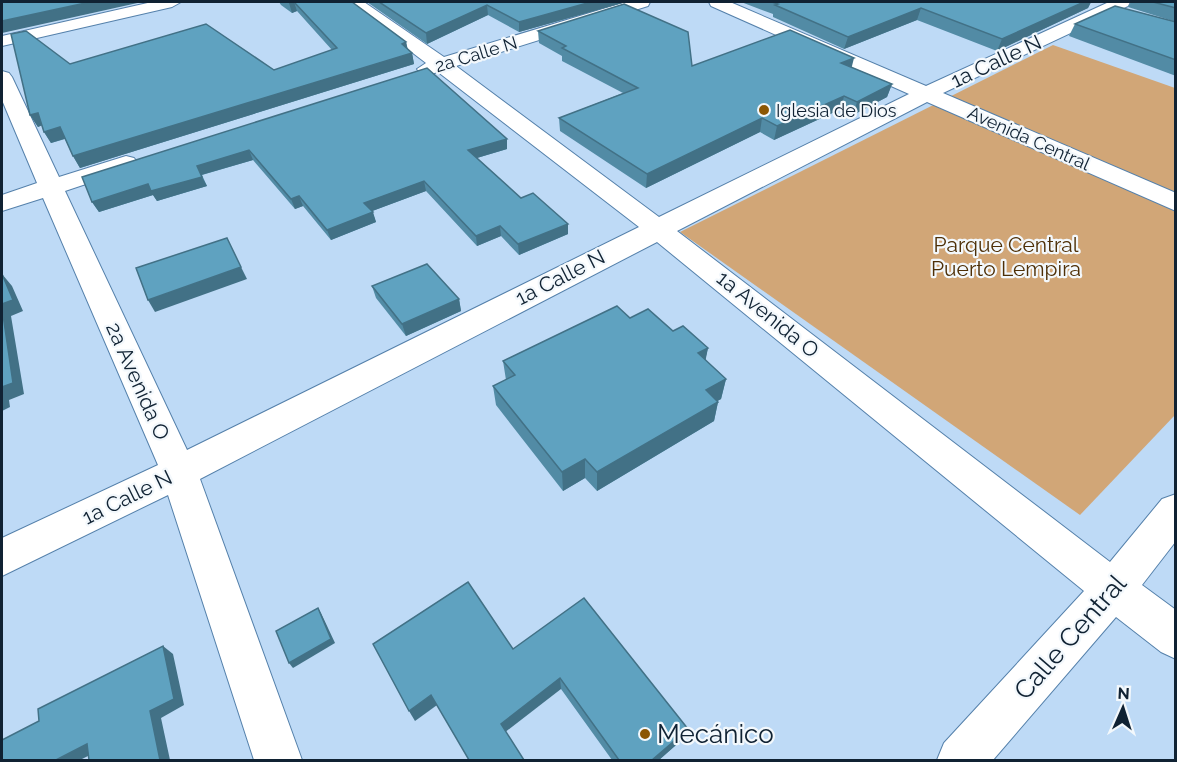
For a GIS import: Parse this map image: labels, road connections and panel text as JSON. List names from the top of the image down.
{
  "streets": {
    "street": [
      "2a Calle N",
      "1a Calle N",
      "Avenida Central",
      "1a Avenida O",
      "2a Avenida O",
      "Calle Central"
    ]
  },
  "crossings": [
    ["2a Calle N", "1a Avenida O"],
    ["1a Calle N", "Avenida Central"],
    ["1a Calle N", "1a Avenida O"],
    ["1a Calle N", "2a Avenida O"],
    ["1a Avenida O", "Calle Central"]
  ],
  "parks": ["Parque Central Puerto Lempira"],
  "places": ["Iglesia de Dios", "Mecánico"],
  "north": "top"
}
